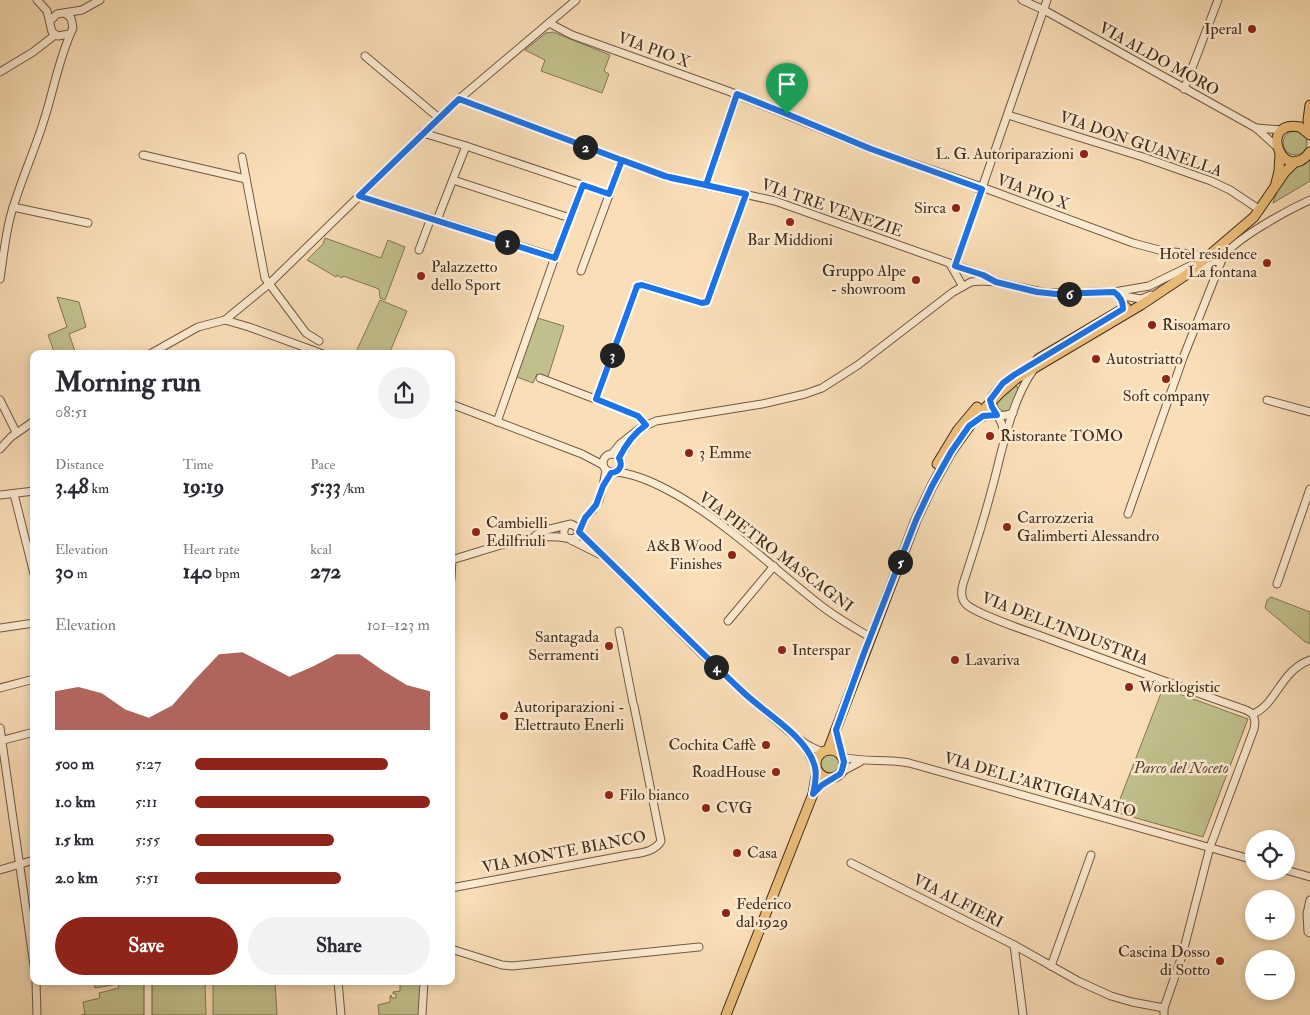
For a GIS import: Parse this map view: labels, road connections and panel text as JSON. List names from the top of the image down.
{
  "streets": {
    "street": [
      "VIA PIO X",
      "VIA ALDO MORO",
      "VIA DON GUANELLA",
      "VIA TRE VENEZIE",
      "VIA PIETRO MASCAGNI",
      "VIA DELL'INDUSTRIA",
      "VIA DELL'ARTIGIANATO",
      "VIA MONTE BIANCO",
      "VIA ALFIERI"
    ]
  },
  "parks": ["Parco del Noceto"],
  "places": [
    "Iperal",
    "L. G. Autoriparazioni",
    "Sirca",
    "Bar Middioni",
    "Hotel residence La fontana",
    "Palazzetto dello Sport",
    "Gruppo Alpe - showroom",
    "Risoamaro",
    "Autostriatto",
    "Soft company",
    "Ristorante TOMO",
    "3 Emme",
    "Carrozzeria Galimberti Alessandro",
    "Cambielli Edilfriuli",
    "A&B Wood Finishes",
    "Santagada Serramenti",
    "Interspar",
    "Lavariva",
    "Worklogistic",
    "Autoriparazioni - Elettrauto Enerli",
    "Cochita Caffè",
    "RoadHouse",
    "Filo bianco",
    "CVG",
    "Casa",
    "Federico dal 1929",
    "Cascina Dosso di Sotto"
  ],
  "page": {
    "pins": [
      "2",
      "1",
      "6",
      "3",
      "5",
      "4"
    ],
    "heading": ["Morning run", "08:51"],
    "stats": [
      ["Distance", "3.48 km"],
      ["Time", "19:19"],
      ["Pace", "5:33 /km"],
      ["Elevation", "30 m"],
      ["Heart rate", "140 bpm"],
      ["kcal", "272"]
    ],
    "chart": ["Elevation", "101–123 m"],
    "list": [
      {
        "name": "500 m",
        "note": "5:27"
      },
      {
        "name": "1.0 km",
        "note": "5:11"
      },
      {
        "name": "1.5 km",
        "note": "5:55"
      },
      {
        "name": "2.0 km",
        "note": "5:51"
      }
    ],
    "map_buttons": ["+", "−"],
    "buttons": ["Save", "Share"]
  }
}
